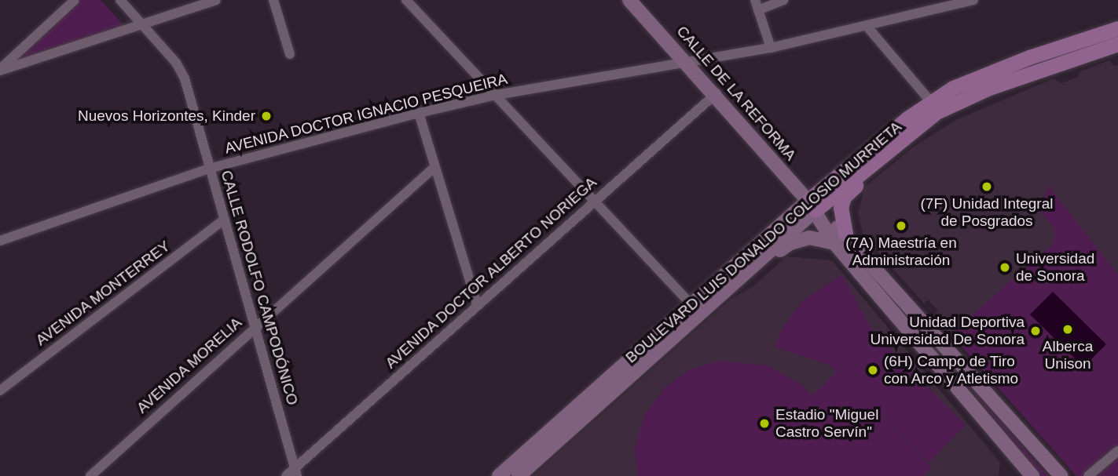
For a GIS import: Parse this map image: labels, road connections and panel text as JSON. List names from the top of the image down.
{
  "streets": {
    "main road": ["CALLE DE LA REFORMA", "BOULEVARD LUIS DONALDO COLOSIO MURRIETA"],
    "street": [
      "AVENIDA DOCTOR IGNACIO PESQUEIRA",
      "AVENIDA DOCTOR ALBERTO NORIEGA",
      "CALLE RODOLFO CAMPODÓNICO",
      "AVENIDA MONTERREY",
      "AVENIDA MORELIA"
    ]
  },
  "crossings": [
    ["CALLE DE LA REFORMA", "AVENIDA DOCTOR IGNACIO PESQUEIRA"],
    ["CALLE DE LA REFORMA", "BOULEVARD LUIS DONALDO COLOSIO MURRIETA"],
    ["CALLE DE LA REFORMA", "AVENIDA DOCTOR ALBERTO NORIEGA"],
    ["AVENIDA DOCTOR IGNACIO PESQUEIRA", "CALLE RODOLFO CAMPODÓNICO"],
    ["AVENIDA DOCTOR ALBERTO NORIEGA", "CALLE RODOLFO CAMPODÓNICO"],
    ["CALLE RODOLFO CAMPODÓNICO", "AVENIDA MONTERREY"],
    ["CALLE RODOLFO CAMPODÓNICO", "AVENIDA MORELIA"]
  ],
  "places": [
    "Nuevos Horizontes, Kinder",
    "(7F) Unidad Integral de Posgrados",
    "(7A) Maestría en Administración",
    "Universidad de Sonora",
    "Alberca Unison",
    "Unidad Deportiva Universidad De Sonora",
    "(6H) Campo de Tiro con Arco y Atletismo",
    "Estadio \"Miguel Castro Servín\""
  ]
}
